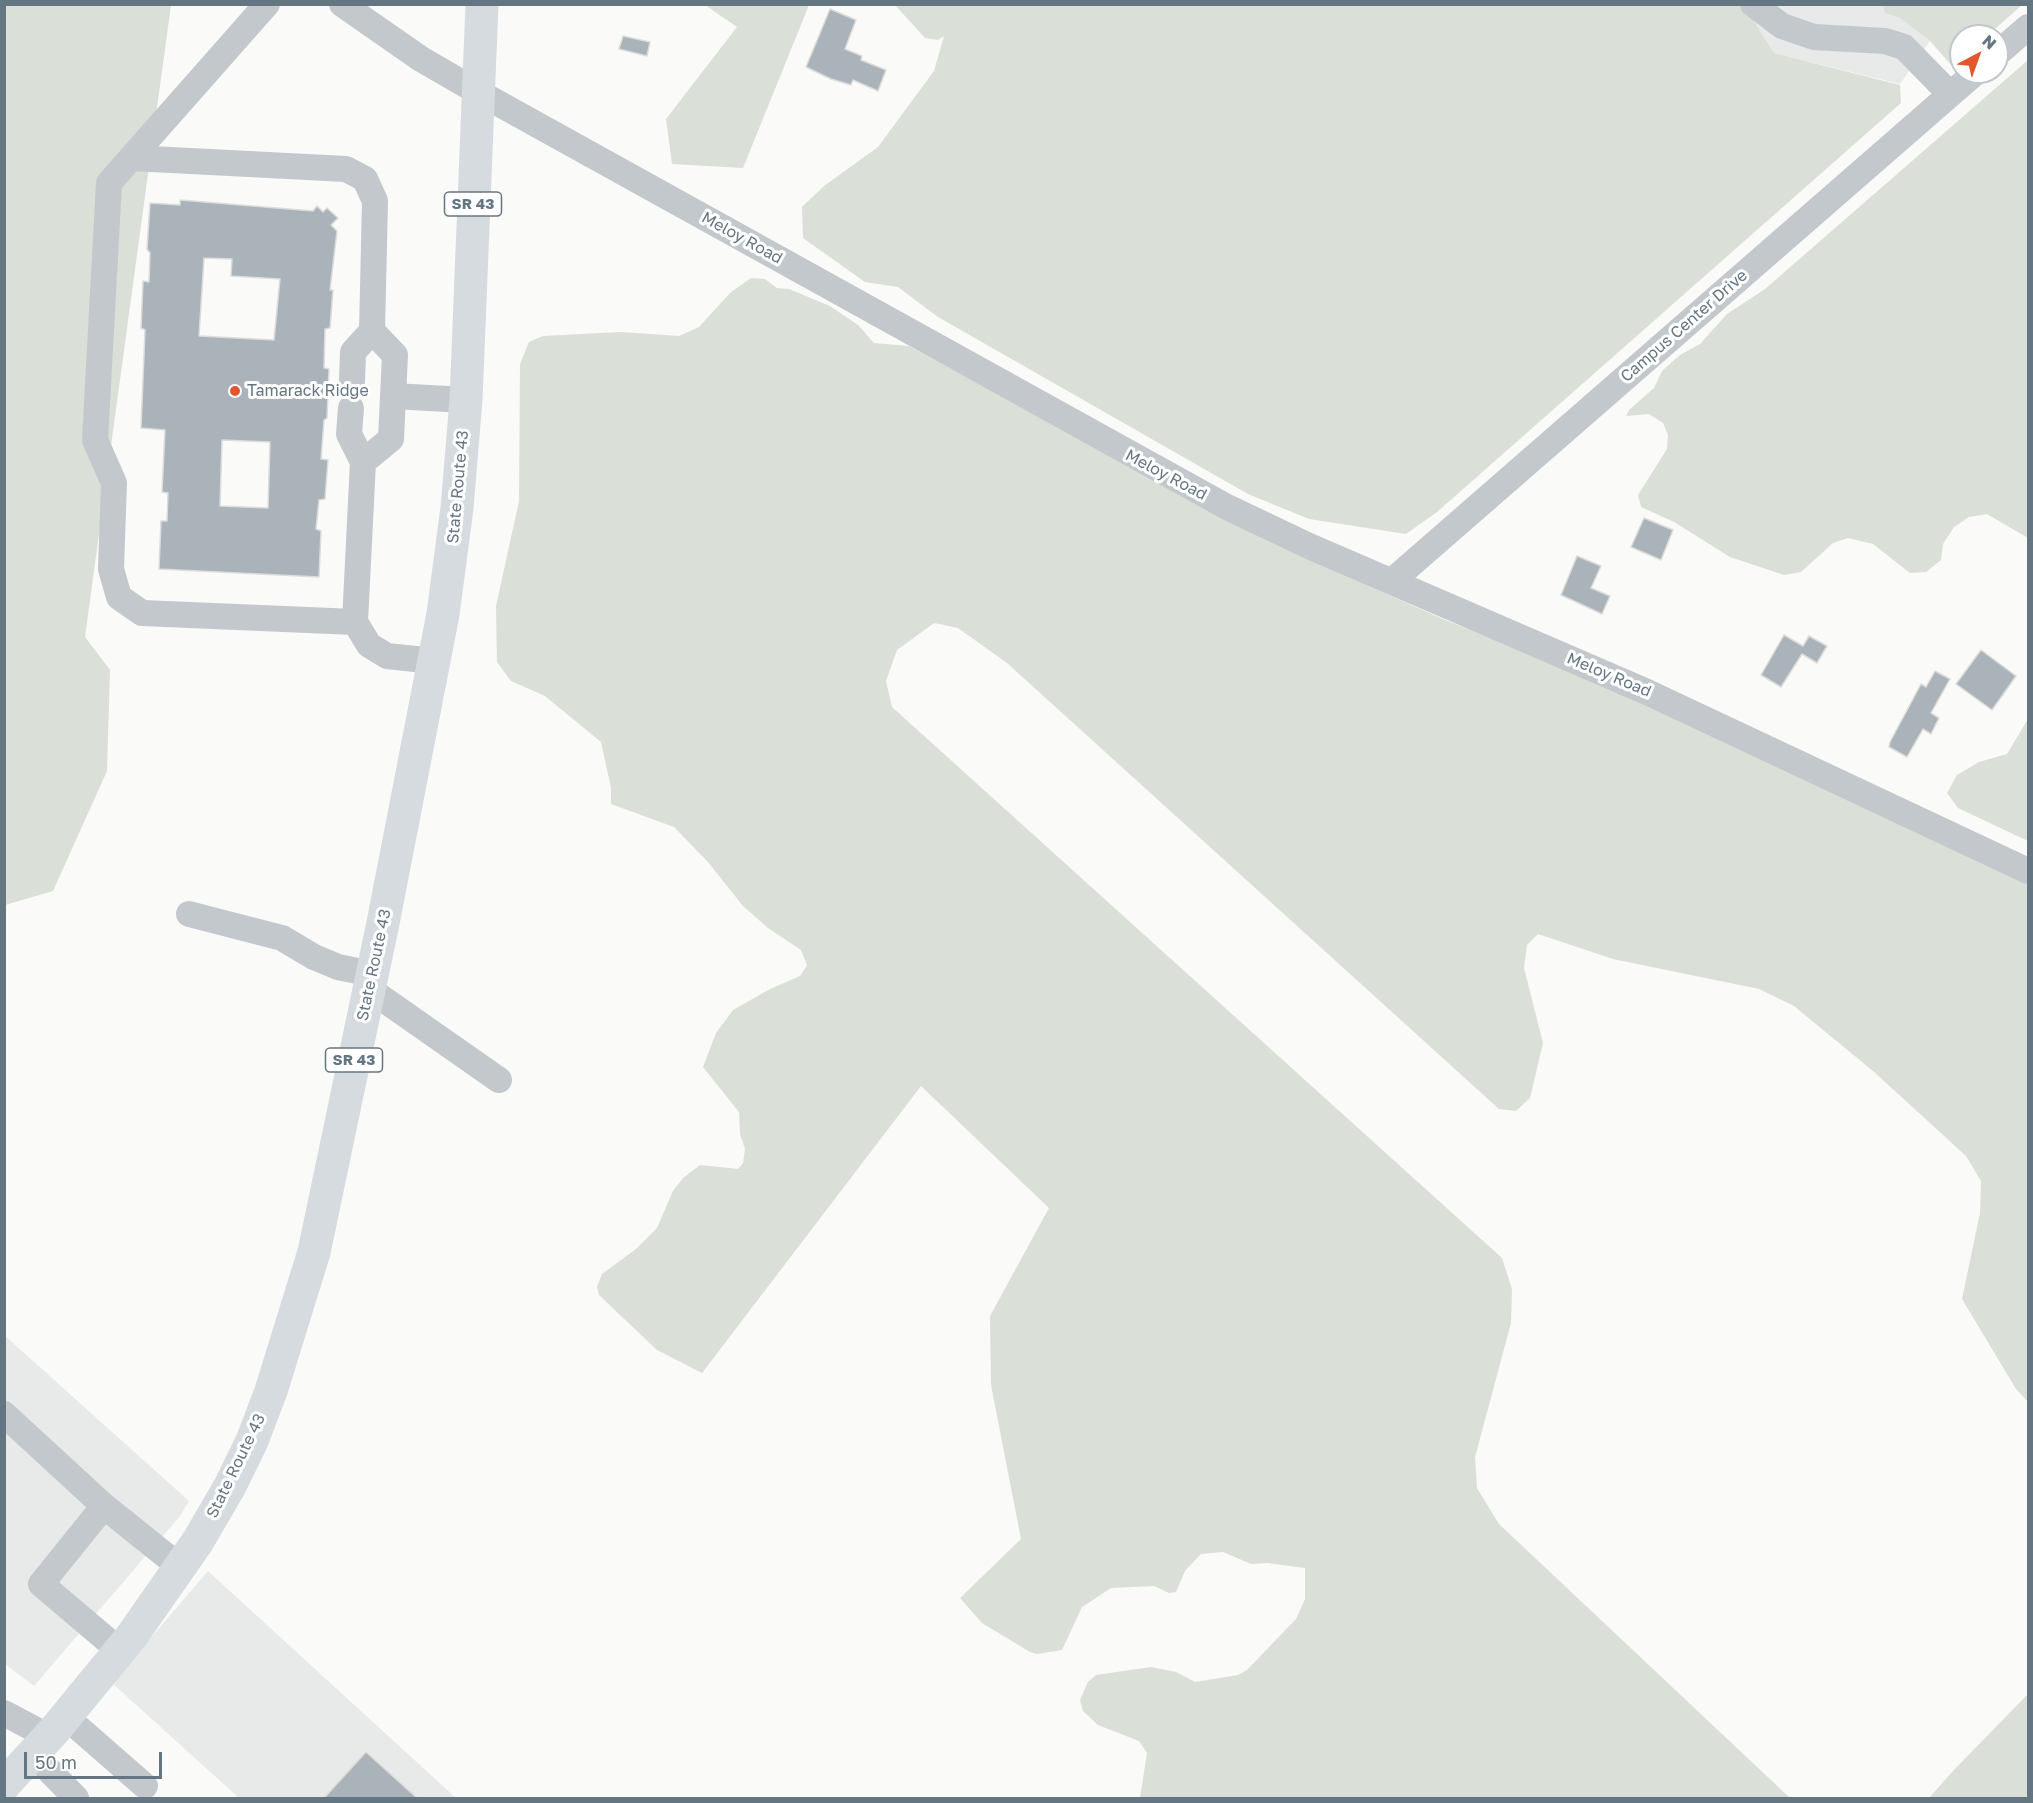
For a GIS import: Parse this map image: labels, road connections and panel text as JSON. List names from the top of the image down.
{
  "streets": {
    "main road": ["SR 43", "State Route 43"],
    "street": ["Meloy Road", "Campus Center Drive"]
  },
  "crossings": [
    ["SR 43", "Meloy Road"],
    ["SR 43", "State Route 43"],
    ["Meloy Road", "Campus Center Drive"],
    ["Meloy Road", "State Route 43"]
  ],
  "places": ["Tamarack Ridge"],
  "scale_bar": "50 m",
  "north": "top right"
}
